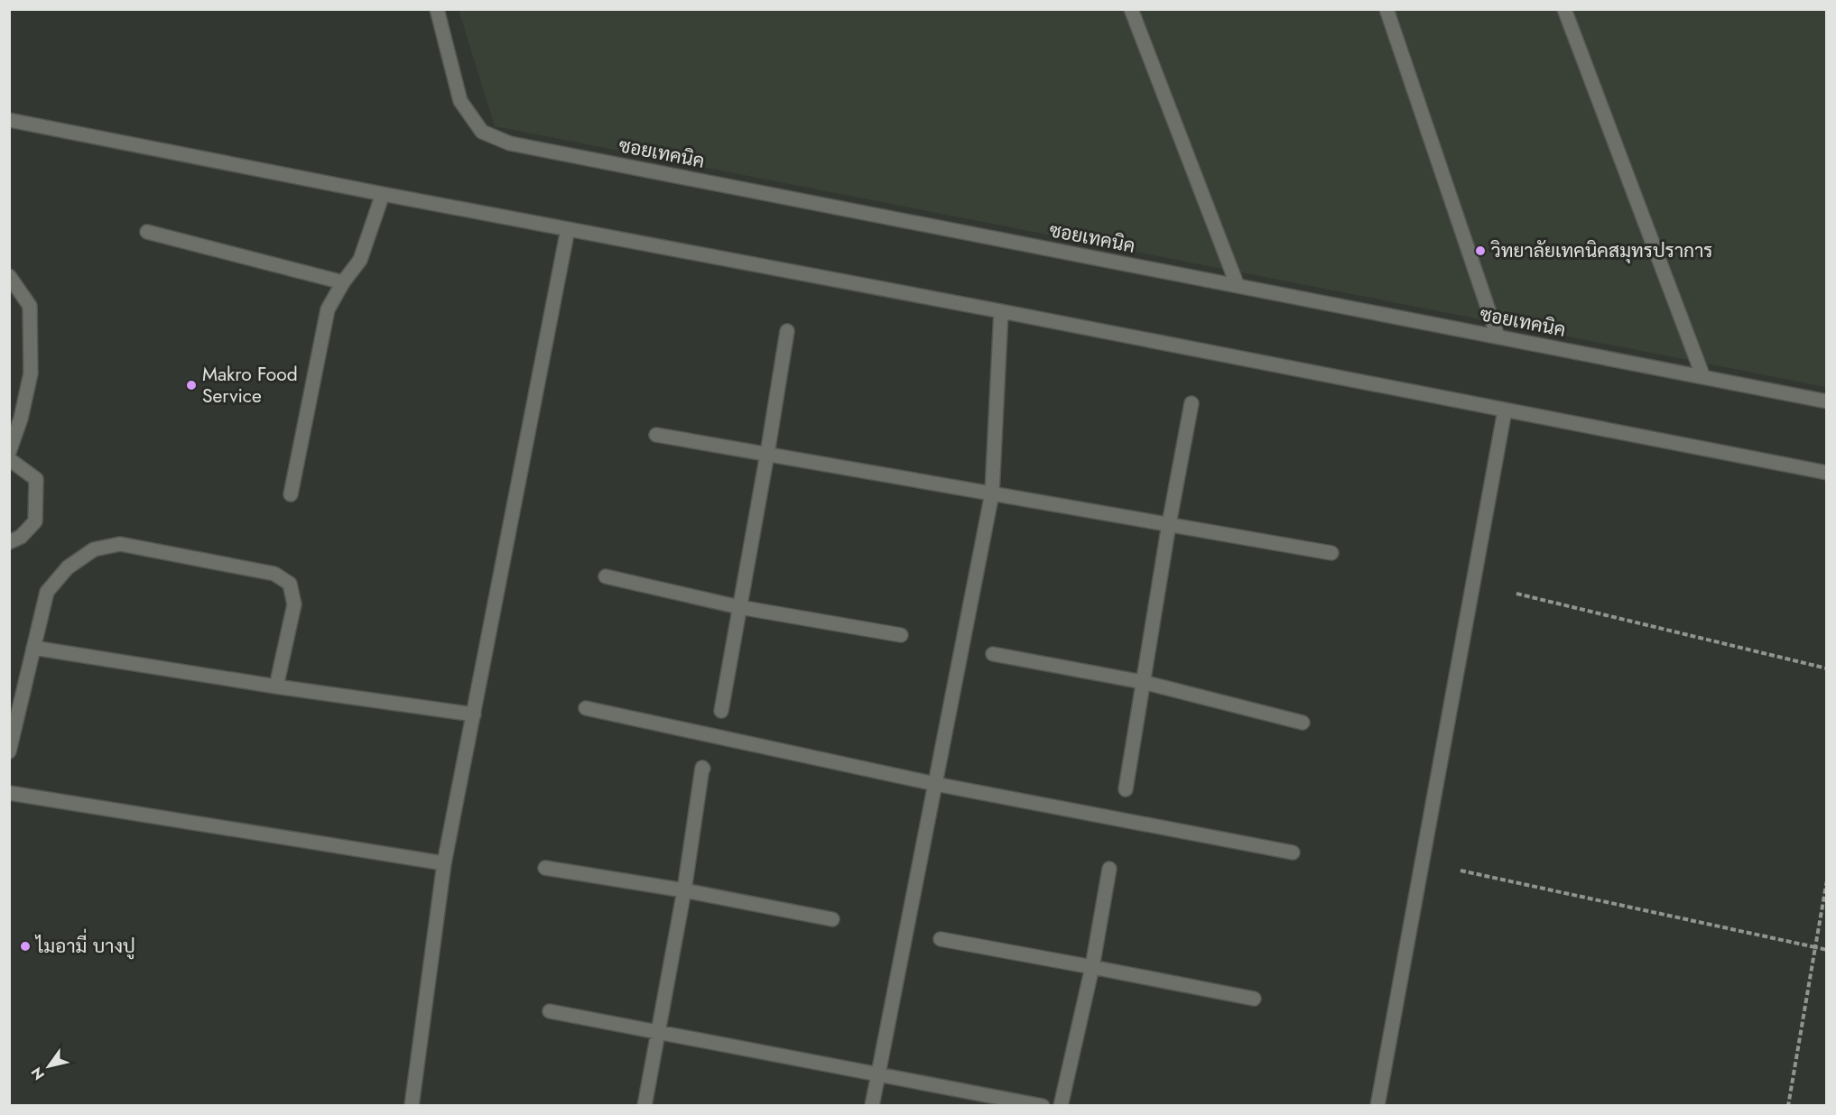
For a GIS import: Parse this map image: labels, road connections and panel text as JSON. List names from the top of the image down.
{
  "streets": {
    "street": ["ซอยเทคนิค"]
  },
  "places": ["วิทยาลัยเทคนิคสมุทรปราการ", "Makro Food Service", "ไมอามี่ บางปู"],
  "north": "bottom left"
}
